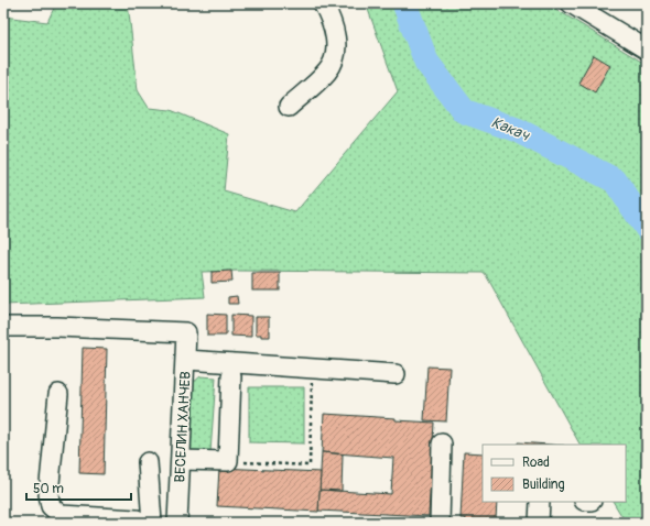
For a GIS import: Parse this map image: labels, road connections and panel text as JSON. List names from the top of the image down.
{
  "streets": {
    "street": ["ВЕСЕЛИН ХАНЧЕВ"]
  },
  "water": ["Какач"],
  "legend": ["Road", "Building"],
  "scale_bar": "50 m"
}
